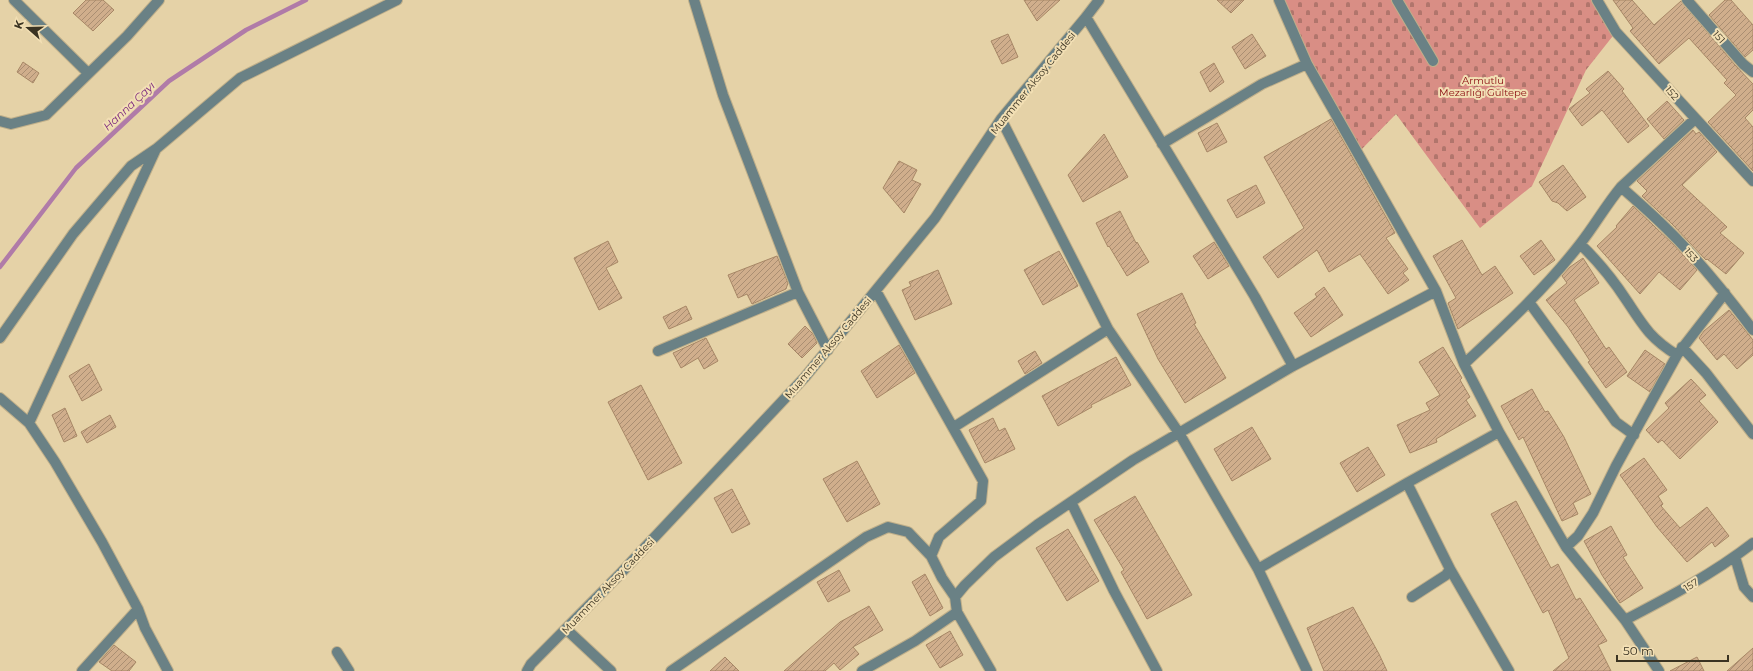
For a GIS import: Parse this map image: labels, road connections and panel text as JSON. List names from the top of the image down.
{
  "streets": {
    "street": [
      "151",
      "Muammer Aksoy Caddesi",
      "152",
      "153",
      "157"
    ]
  },
  "water": ["Hanna Çayı"],
  "parks": ["Armutlu Mezarlığı Gültepe"],
  "scale_bar": "50 m",
  "north": "left"
}
